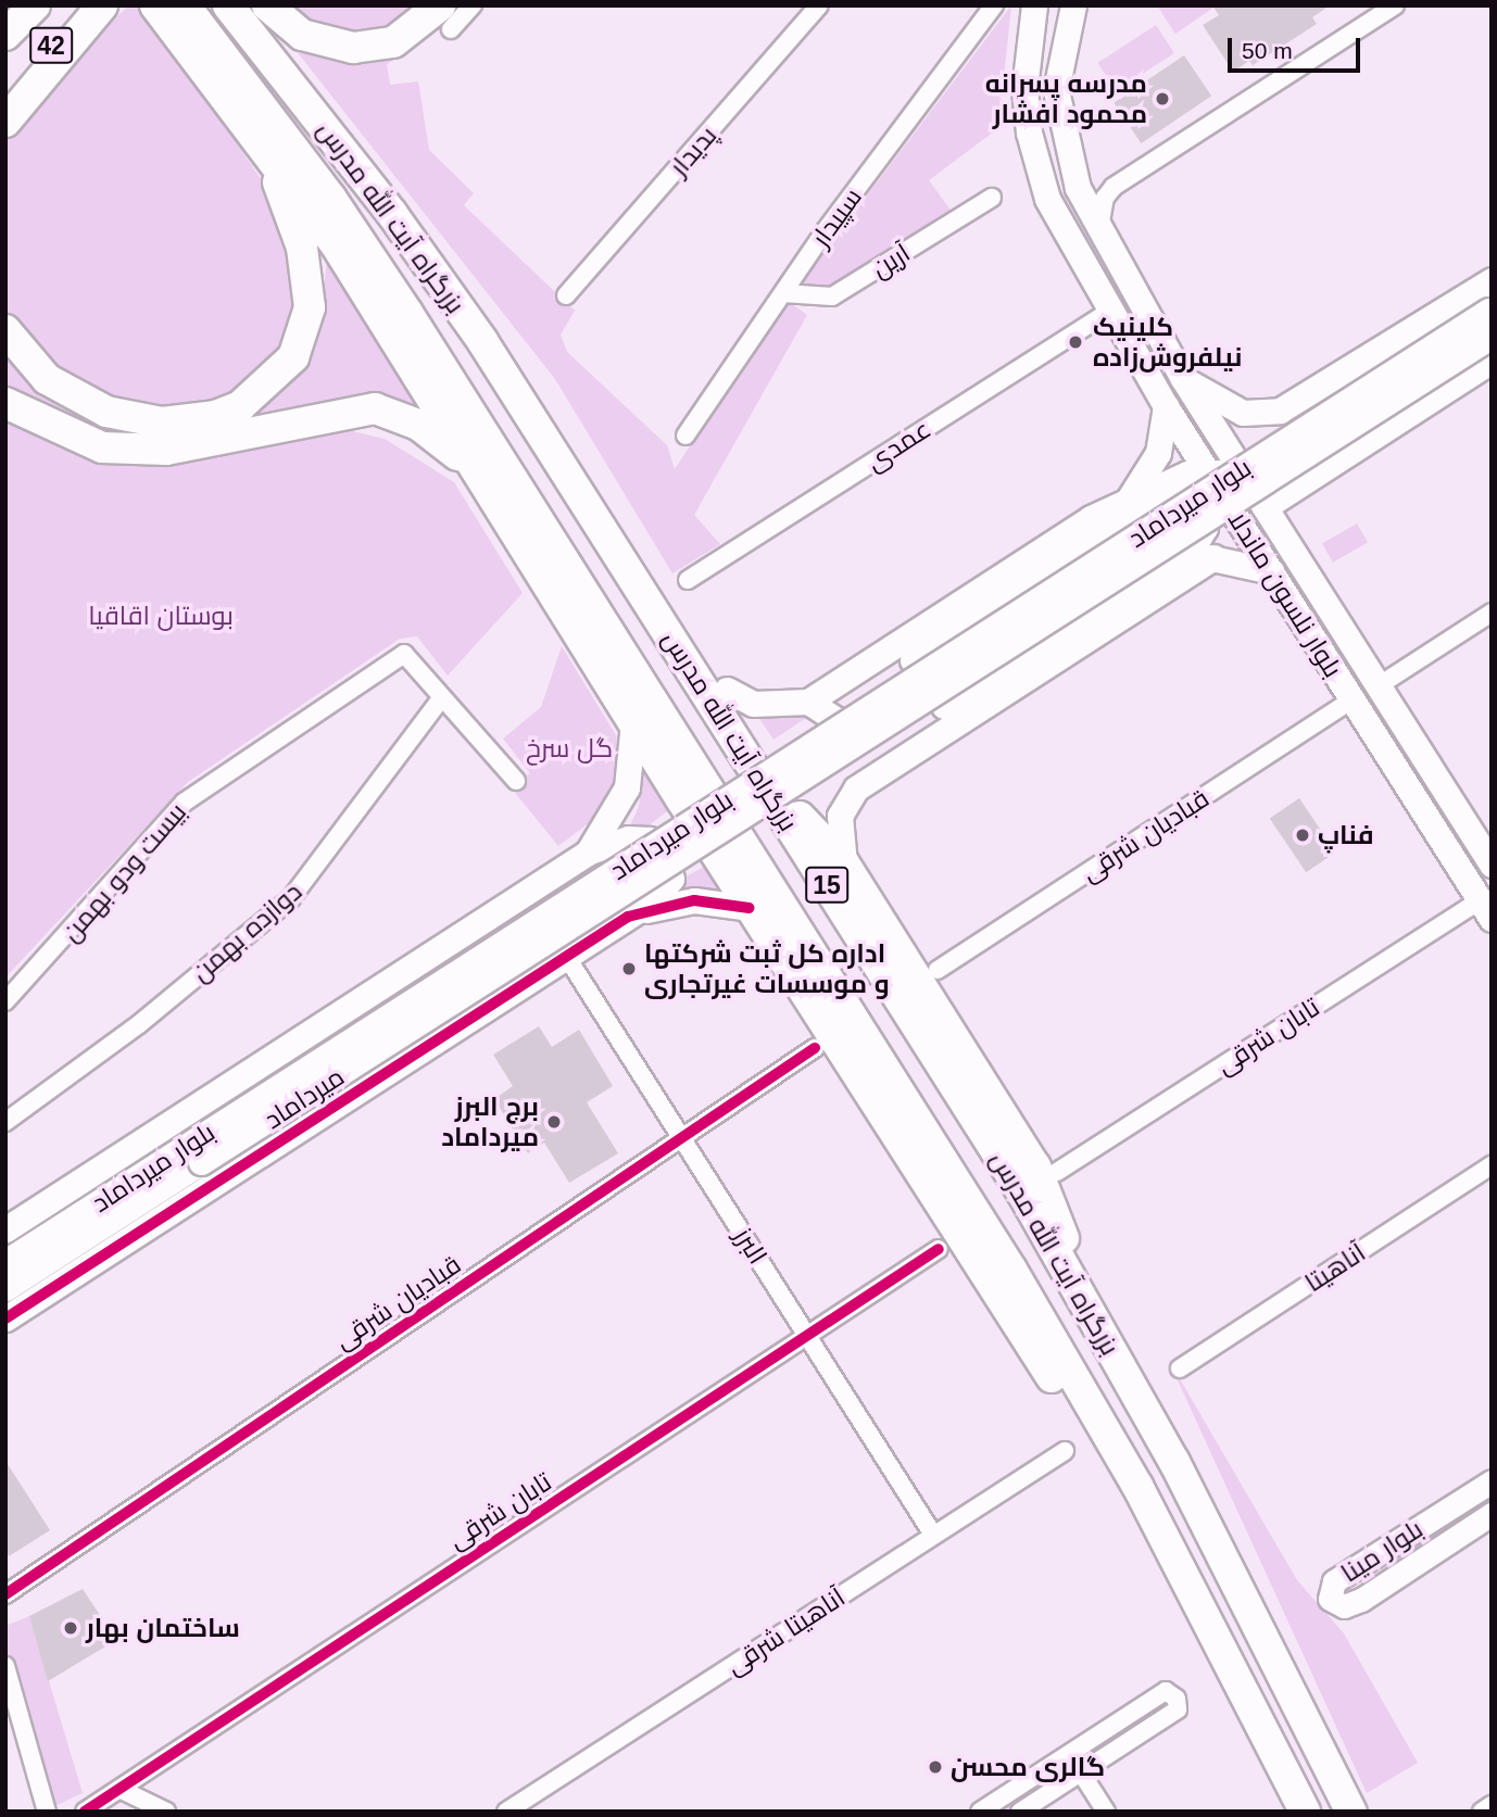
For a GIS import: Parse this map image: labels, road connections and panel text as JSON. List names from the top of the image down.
{
  "streets": {
    "highway": ["42", "بزرگراه آیت الله مدرس", "15"],
    "main road": ["بلوار میرداماد", "بلوار نلسون ماندلا", "میرداماد"],
    "street": [
      "پدیدار",
      "سپیدار",
      "آرین",
      "عمدی",
      "قبادیان شرقی",
      "بیست ودو بهمن",
      "دوازده بهمن",
      "تابان شرقی",
      "البرز",
      "آناهیتا",
      "بلوار مینا",
      "آناهیتا شرقی"
    ]
  },
  "crossings": [
    ["سپیدار", "آرین"],
    ["عمدی", "بلوار نلسون ماندلا"],
    ["بلوار نلسون ماندلا", "قبادیان شرقی"],
    ["بلوار نلسون ماندلا", "تابان شرقی"],
    ["قبادیان شرقی", "البرز"],
    ["بیست ودو بهمن", "دوازده بهمن"],
    ["تابان شرقی", "البرز"],
    ["میرداماد", "البرز"],
    ["البرز", "آناهیتا شرقی"]
  ],
  "parks": ["بوستان اقاقیا", "گل سرخ"],
  "places": [
    "مدرسه پسرانه محمود افشار",
    "کلینیک نیلفروش‌زاده",
    "فناپ",
    "اداره کل ثبت شرکتها و موسسات غیرتجاری",
    "برج البرز میرداماد",
    "ساختمان بهار",
    "گالری محسن"
  ],
  "scale_bar": "50 m"
}
